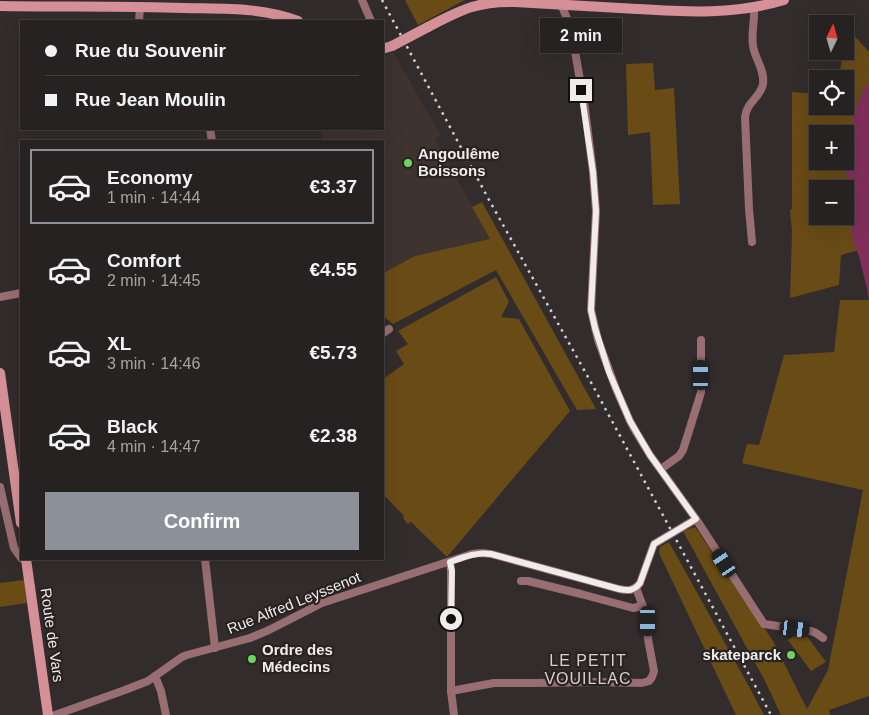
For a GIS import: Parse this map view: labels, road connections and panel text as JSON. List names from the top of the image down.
{
  "streets": {
    "street": ["Rue Alfred Leyssenot", "Route de Vars"]
  },
  "districts": ["LE PETIT VOUILLAC"],
  "places": ["Angoulême Boissons", "skateparck", "Ordre des Médecins"],
  "north": "top",
  "page": {
    "map_buttons": ["+", "−"],
    "bubble": "2 min",
    "banner": ["Rue du Souvenir", "Rue Jean Moulin"],
    "list": [
      {
        "name": "Economy",
        "note": "1 min · 14:44",
        "value": "€3.37"
      },
      {
        "name": "Comfort",
        "note": "2 min · 14:45",
        "value": "€4.55"
      },
      {
        "name": "XL",
        "note": "3 min · 14:46",
        "value": "€5.73"
      },
      {
        "name": "Black",
        "note": "4 min · 14:47",
        "value": "€2.38"
      }
    ],
    "buttons": "Confirm"
  }
}
